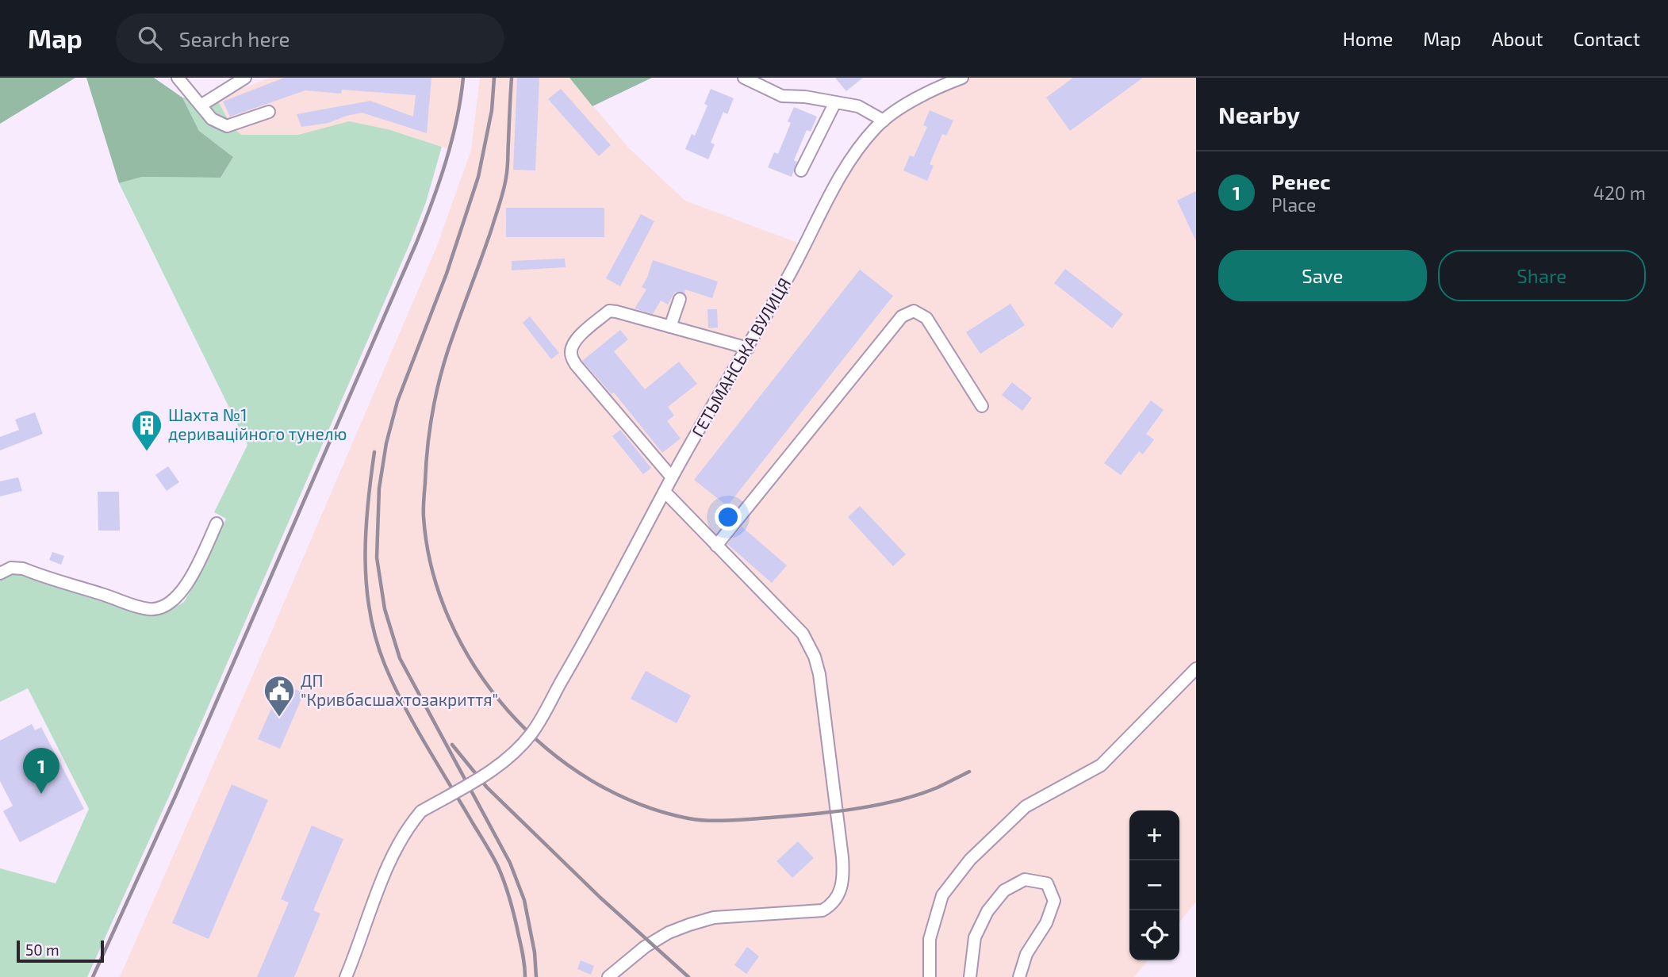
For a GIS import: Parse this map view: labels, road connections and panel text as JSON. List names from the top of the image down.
{
  "streets": {
    "street": ["ГЕТЬМАНСЬКА ВУЛИЦЯ"]
  },
  "places": {
    "building": ["Шахта №1 дериваційного тунелю"],
    "public building": ["ДП \"Кривбасшахтозакриття\""]
  },
  "scale_bar": "50 m",
  "page": {
    "header": "Map",
    "search": "Search here",
    "nav": [
      "Home",
      "Map",
      "About",
      "Contact"
    ],
    "heading": "Nearby",
    "list": [
      {
        "mark": "1",
        "name": "Ренес",
        "note": "Place",
        "value": "420 m"
      }
    ],
    "buttons": ["Save", "Share"],
    "pins": "1",
    "map_buttons": ["+", "−"],
    "scale": "50 m"
  }
}
